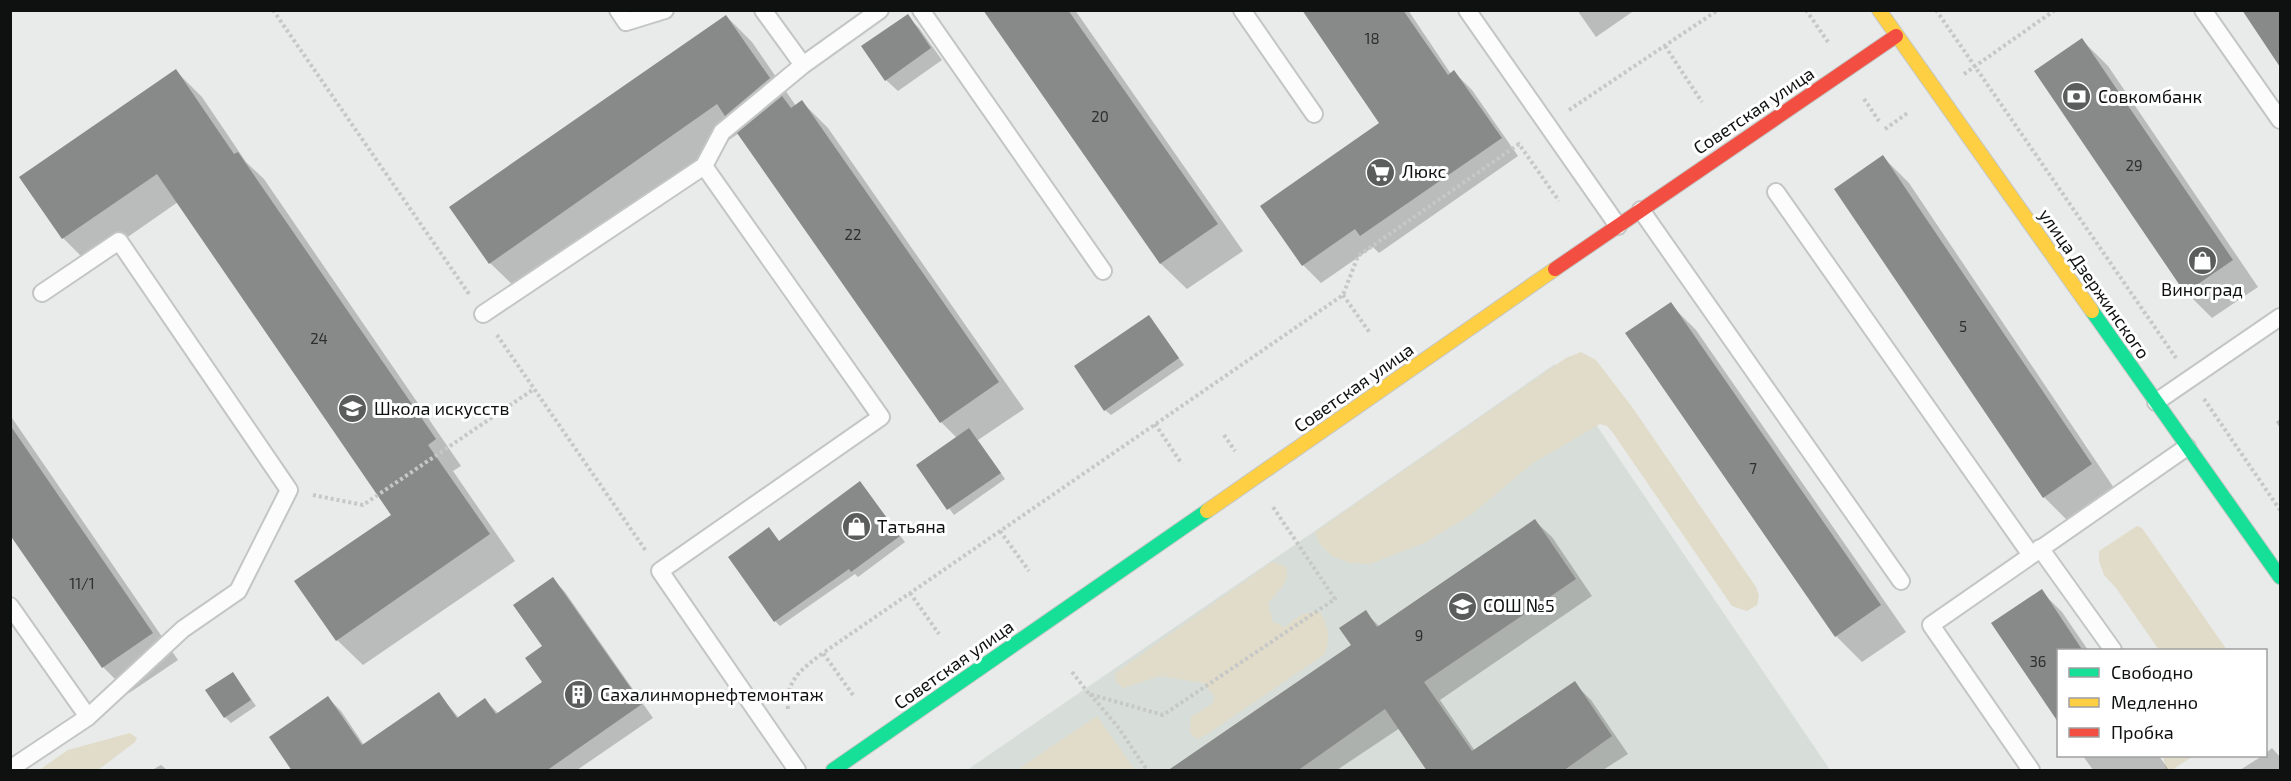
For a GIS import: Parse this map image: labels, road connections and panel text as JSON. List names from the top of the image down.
{
  "streets": {
    "street": ["Советская улица", "улица Дзержинского"]
  },
  "crossings": [
    ["Советская улица", "улица Дзержинского"]
  ],
  "places": {
    "bank": ["Совкомбанк"],
    "supermarket": ["Люкс"],
    "shop": ["Виноград", "Татьяна"],
    "school or university": ["Школа искусств", "СОШ №5"],
    "building": ["Сахалинморнефтемонтаж"]
  },
  "house_numbers": [
    "18",
    "20",
    "29",
    "22",
    "5",
    "24",
    "7",
    "11/1",
    "9",
    "36"
  ],
  "legend": ["Свободно", "Медленно", "Пробка"]
}
